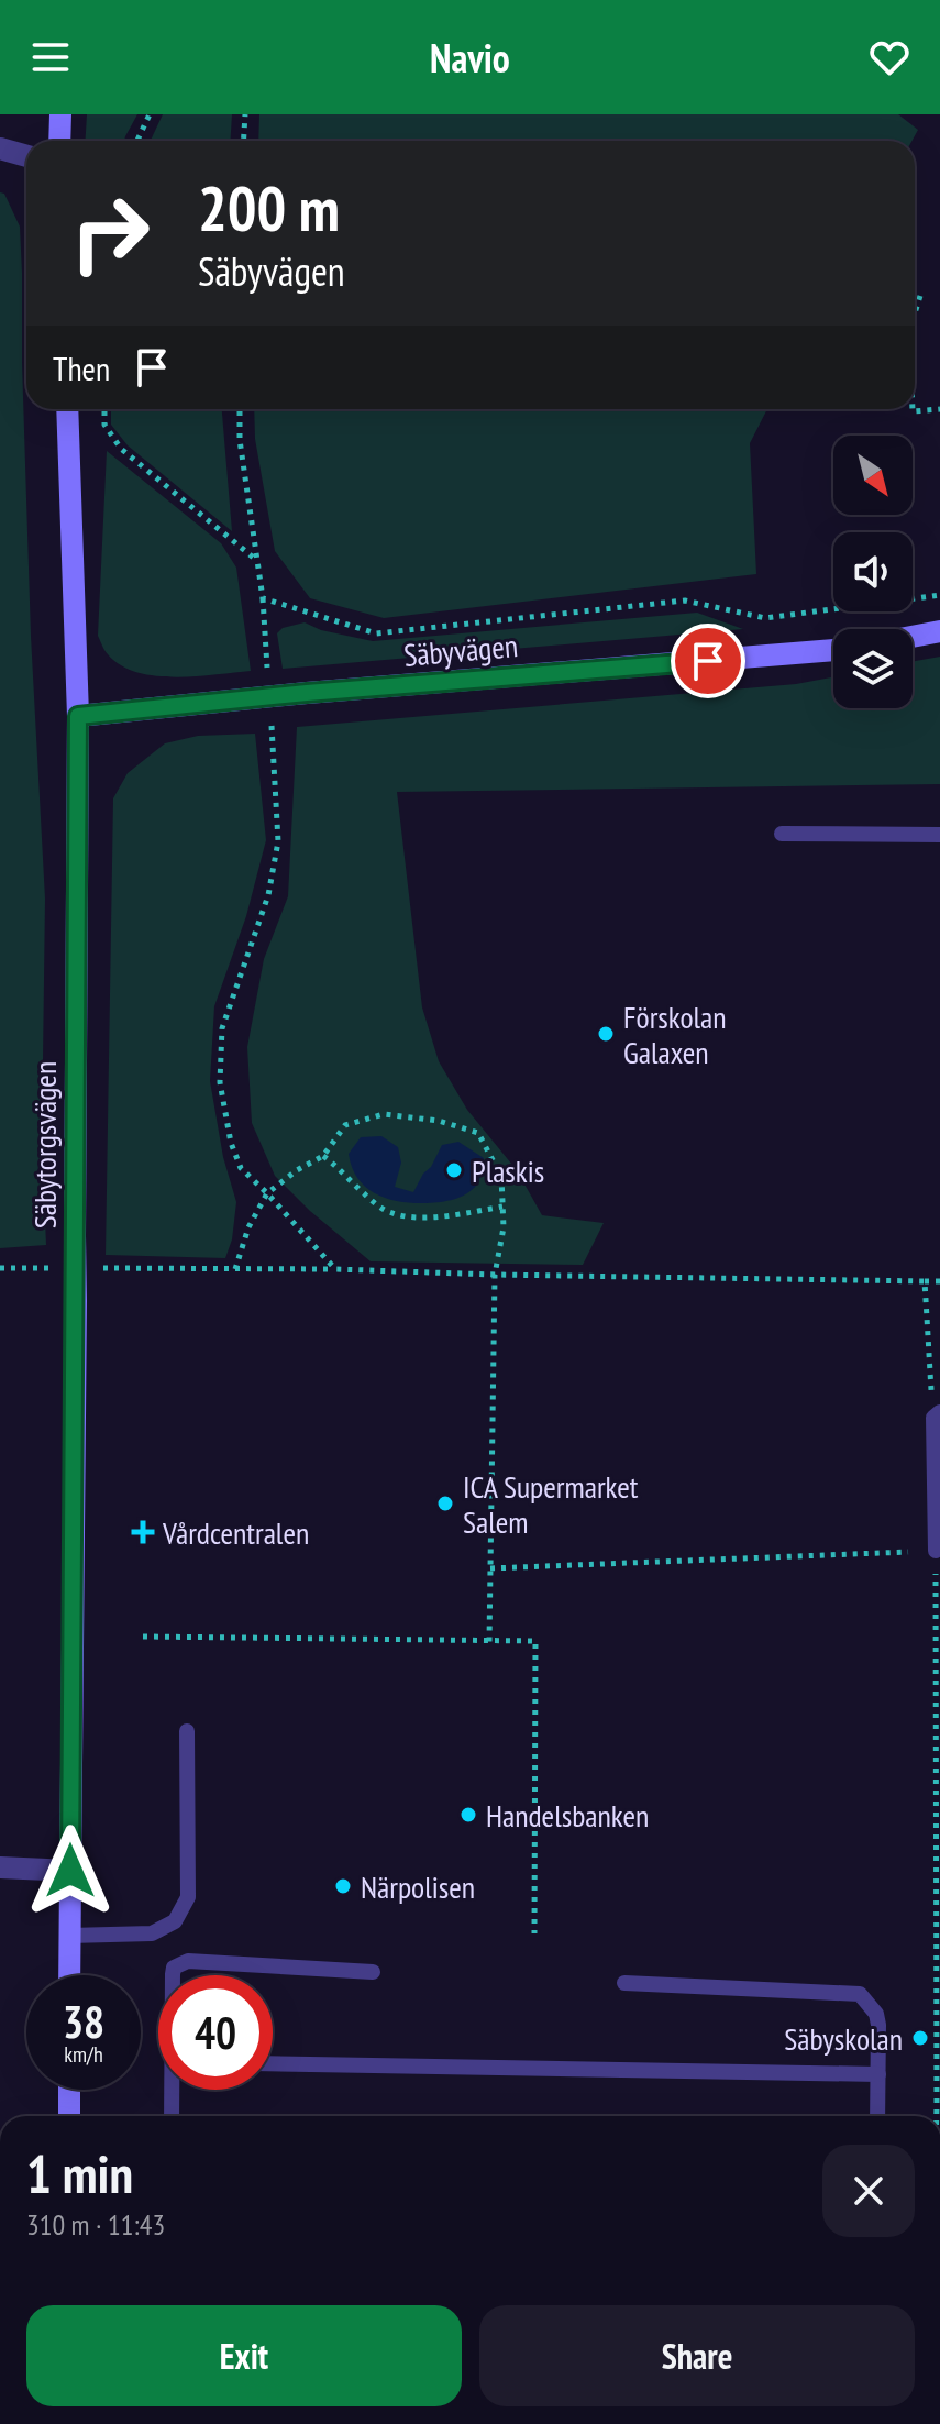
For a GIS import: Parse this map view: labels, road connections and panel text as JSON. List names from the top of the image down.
{
  "streets": {
    "street": ["Säbyvägen", "Säbytorgsvägen"]
  },
  "crossings": [
    ["Säbyvägen", "Säbytorgsvägen"]
  ],
  "places": {
    "other": [
      "Förskolan Galaxen",
      "Plaskis",
      "ICA Supermarket Salem",
      "Handelsbanken",
      "Närpolisen",
      "Säbyskolan"
    ],
    "health": ["Vårdcentralen"]
  },
  "north": "bottom right",
  "page": {
    "header": "Navio",
    "turn": ["200 m", "Säbyvägen"],
    "then": "Then",
    "speed": "38 km/h",
    "limit": "40",
    "heading": ["1 min", "310 m · 11:43"],
    "buttons": ["Exit", "Share"]
  }
}
